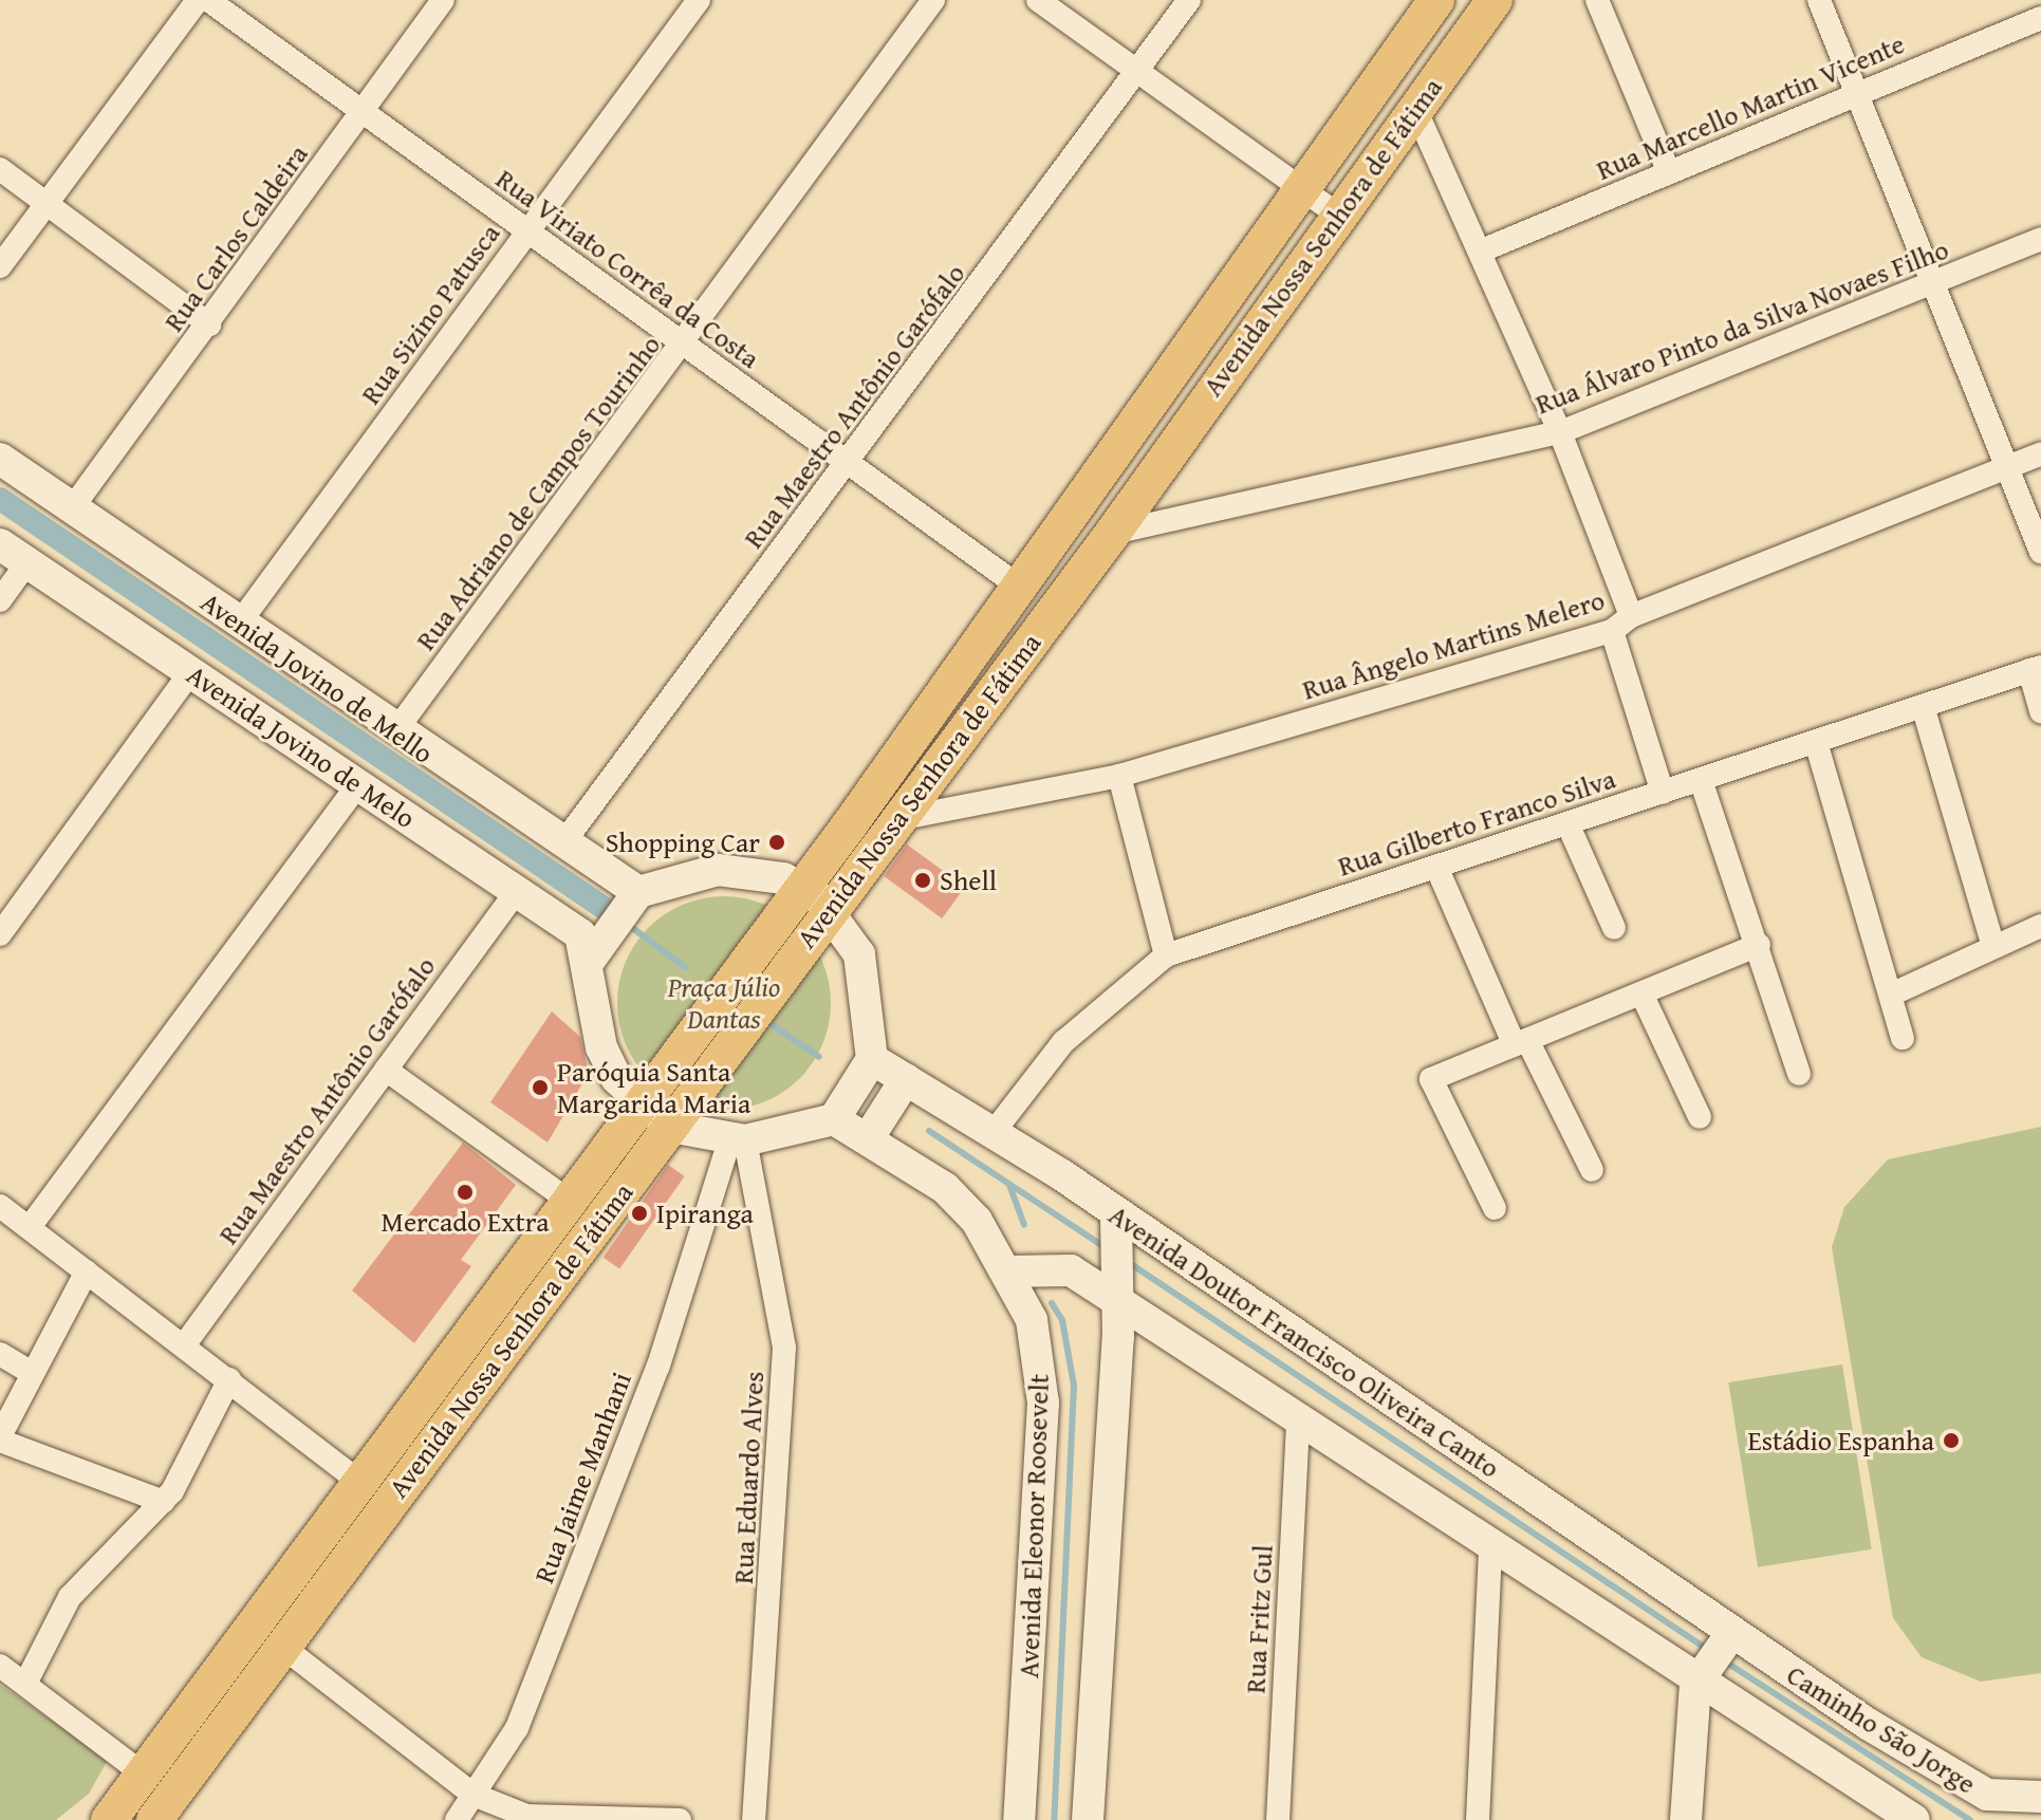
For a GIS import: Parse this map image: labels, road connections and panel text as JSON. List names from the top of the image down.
{
  "streets": {
    "main road": ["Avenida Nossa Senhora de Fátima"],
    "street": [
      "Rua Marcello Martin Vicente",
      "Rua Carlos Caldeira",
      "Rua Viriato Corrêa da Costa",
      "Rua Sizino Patusca",
      "Rua Álvaro Pinto da Silva Novaes Filho",
      "Rua Maestro Antônio Garófalo",
      "Rua Adriano de Campos Tourinho",
      "Rua Ângelo Martins Melero",
      "Avenida Jovino de Mello",
      "Avenida Jovino de Melo",
      "Rua Gilberto Franco Silva",
      "Avenida Doutor Francisco Oliveira Canto",
      "Rua Jaime Manhani",
      "Rua Eduardo Alves",
      "Avenida Eleonor Roosevelt",
      "Rua Fritz Gul",
      "Caminho São Jorge"
    ]
  },
  "crossings": [
    ["Avenida Nossa Senhora de Fátima", "Rua Viriato Corrêa da Costa"],
    ["Avenida Nossa Senhora de Fátima", "Rua Álvaro Pinto da Silva Novaes Filho"],
    ["Avenida Nossa Senhora de Fátima", "Rua Ângelo Martins Melero"],
    ["Rua Carlos Caldeira", "Rua Viriato Corrêa da Costa"],
    ["Rua Carlos Caldeira", "Avenida Jovino de Mello"],
    ["Rua Viriato Corrêa da Costa", "Rua Sizino Patusca"],
    ["Rua Viriato Corrêa da Costa", "Rua Maestro Antônio Garófalo"],
    ["Rua Viriato Corrêa da Costa", "Rua Adriano de Campos Tourinho"],
    ["Rua Sizino Patusca", "Avenida Jovino de Mello"],
    ["Rua Maestro Antônio Garófalo", "Avenida Jovino de Mello"],
    ["Rua Maestro Antônio Garófalo", "Avenida Jovino de Melo"],
    ["Rua Adriano de Campos Tourinho", "Avenida Jovino de Mello"],
    ["Rua Gilberto Franco Silva", "Avenida Doutor Francisco Oliveira Canto"],
    ["Avenida Doutor Francisco Oliveira Canto", "Caminho São Jorge"],
    ["Rua Jaime Manhani", "Rua Eduardo Alves"]
  ],
  "parks": ["Praça Júlio Dantas"],
  "places": [
    "Shopping Car",
    "Shell",
    "Paróquia Santa Margarida Maria",
    "Mercado Extra",
    "Ipiranga",
    "Estádio Espanha"
  ]
}
